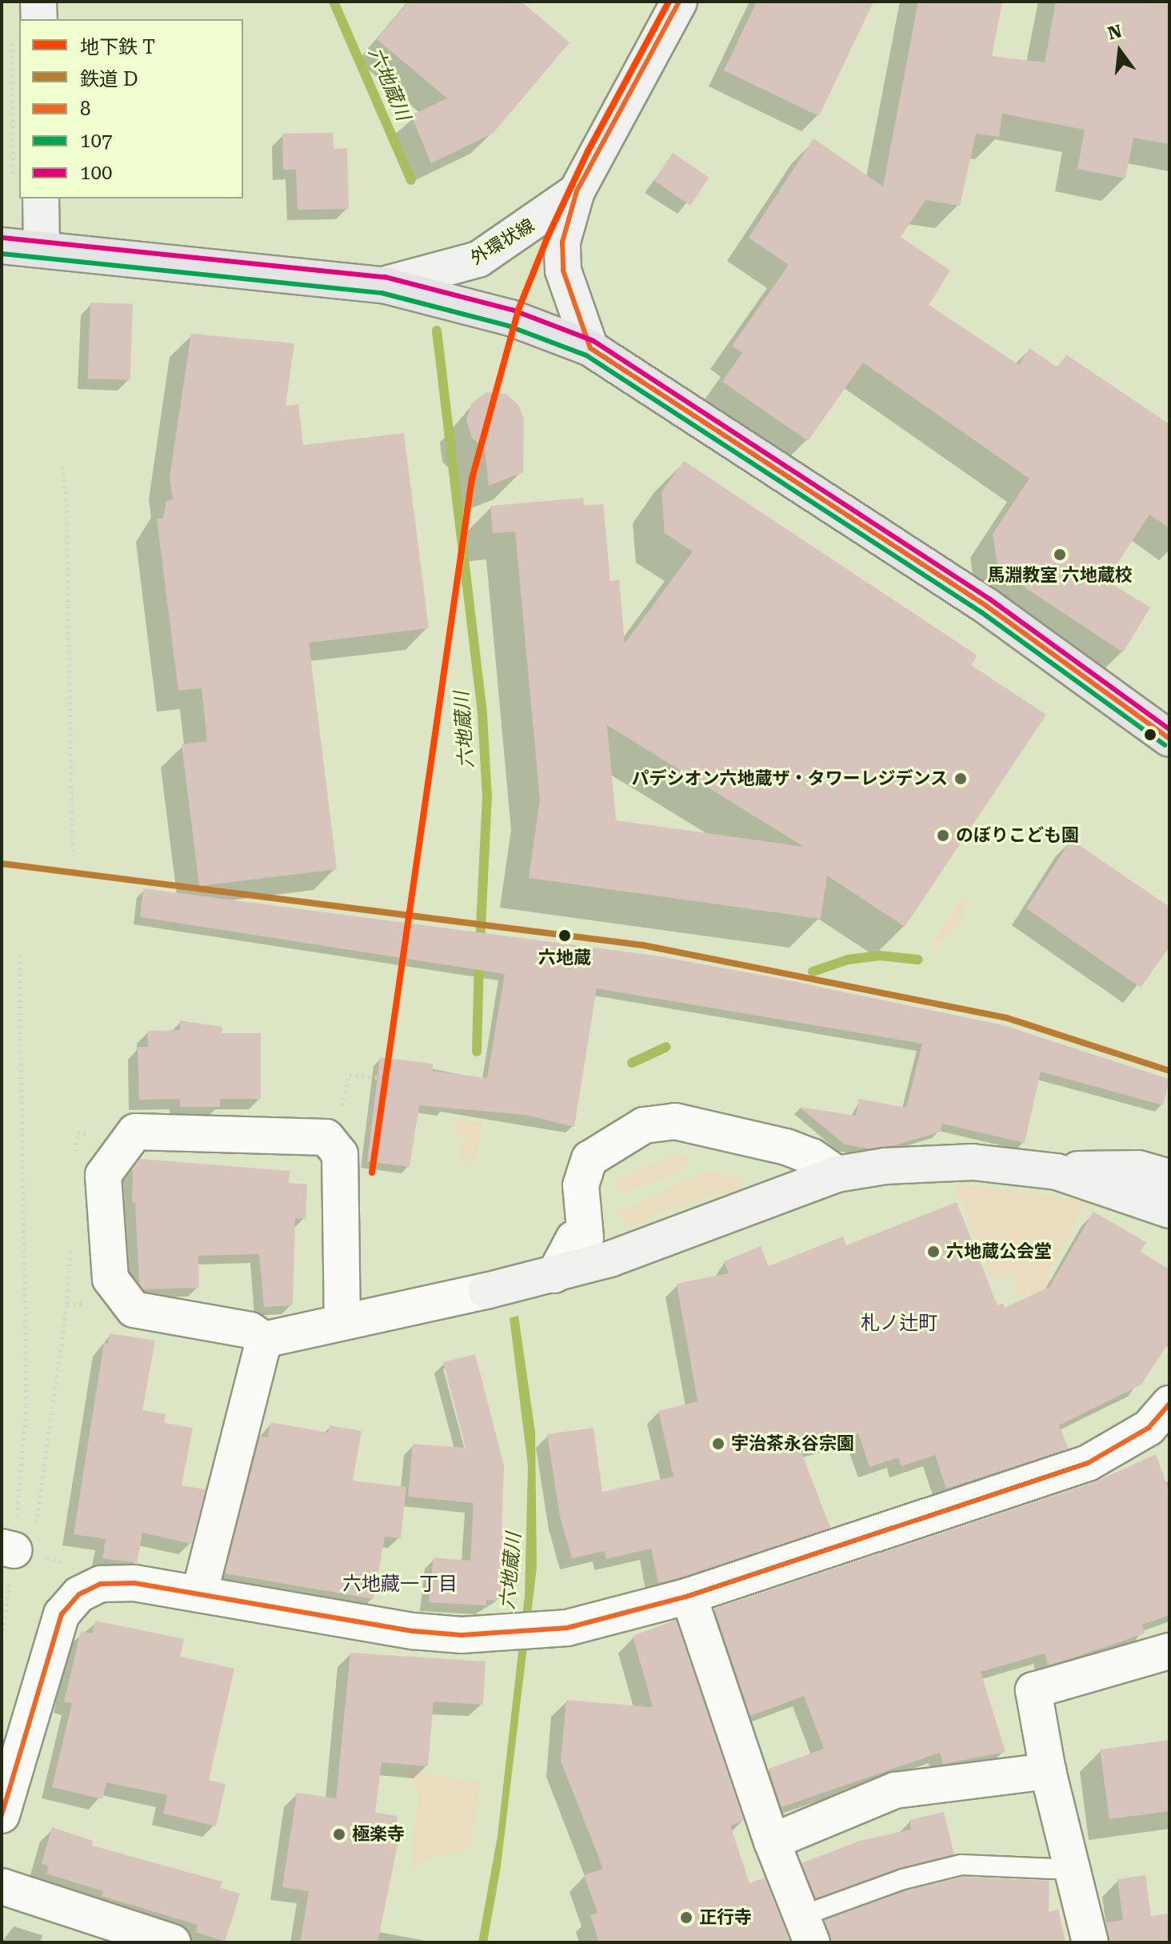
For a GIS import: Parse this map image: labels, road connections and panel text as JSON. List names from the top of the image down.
{
  "streets": {
    "street": ["外環状線"]
  },
  "districts": ["札ノ辻町", "六地藏一丁目"],
  "water": ["六地蔵川"],
  "places": [
    "馬淵教室 六地蔵校",
    "パデシオン六地蔵ザ・タワーレジデンス",
    "のぼりこども園",
    "六地蔵",
    "六地蔵公会堂",
    "宇治茶永谷宗園",
    "極楽寺",
    "正行寺"
  ],
  "lines": [
    "metro line T",
    "transit line 8",
    "transit line 100",
    "transit line 107",
    "rail line D"
  ],
  "legend": [
    "地下鉄 T",
    "鉄道 D",
    "8",
    "107",
    "100"
  ],
  "north": "top"
}
